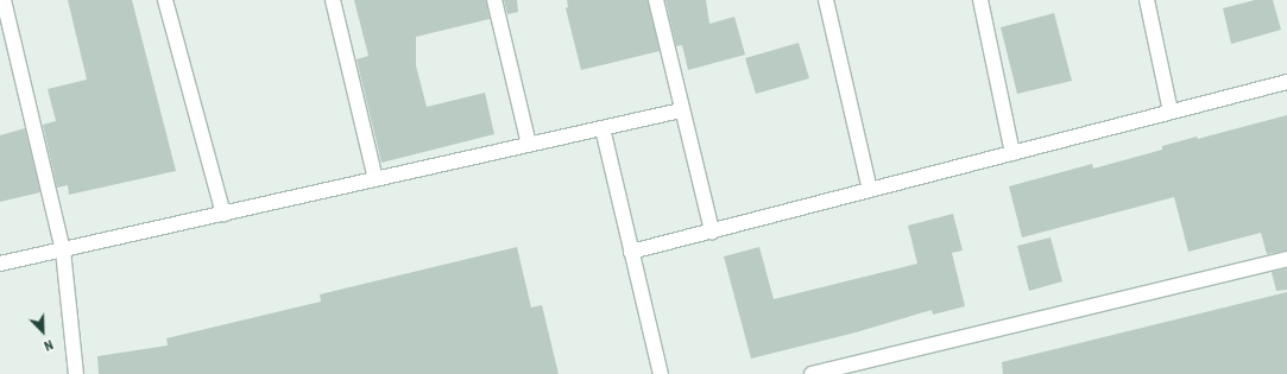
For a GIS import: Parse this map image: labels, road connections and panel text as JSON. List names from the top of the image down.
{
  "north": "bottom right"
}
